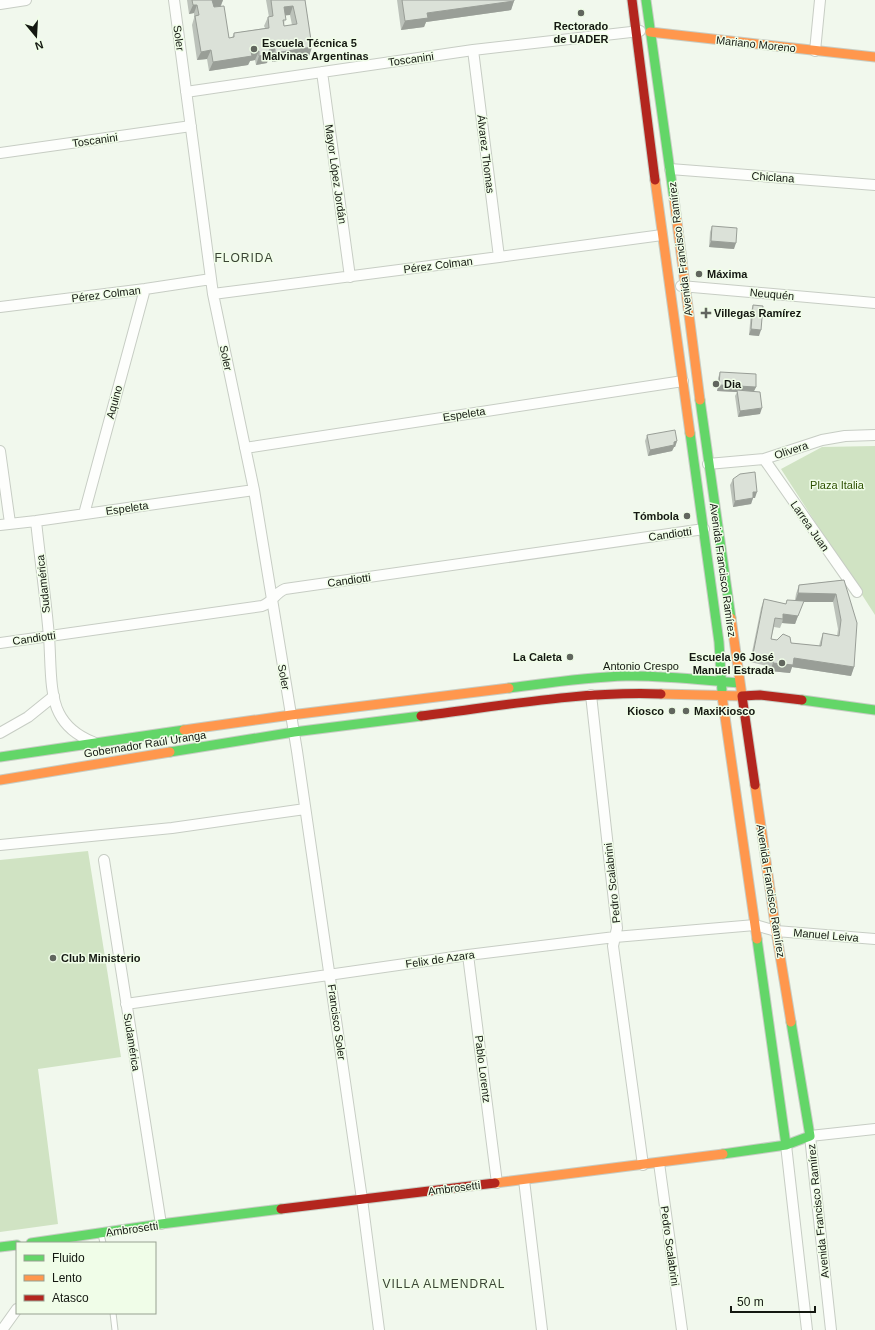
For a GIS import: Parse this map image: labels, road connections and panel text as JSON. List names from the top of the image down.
{
  "streets": {
    "main road": [
      "Mariano Moreno",
      "Avenida Francisco Ramírez",
      "Antonio Crespo",
      "Gobernador Raúl Uranga",
      "Ambrosetti"
    ],
    "street": [
      "Soler",
      "Toscanini",
      "Álvarez Thomas",
      "Mayor López Jordán",
      "Chiclana",
      "Pérez Colman",
      "Neuquén",
      "Aquino",
      "Espeleta",
      "Olivera",
      "Larrea Juan",
      "Candiotti",
      "Sudamérica",
      "Pedro Scalabrini",
      "Manuel Leiva",
      "Felix de Azara",
      "Francisco Soler",
      "Pablo Lorentz"
    ]
  },
  "crossings": [
    ["Soler", "Toscanini"],
    ["Soler", "Pérez Colman"],
    ["Soler", "Espeleta"],
    ["Soler", "Candiotti"],
    ["Soler", "Antonio Crespo"],
    ["Soler", "Gobernador Raúl Uranga"],
    ["Soler", "Francisco Soler"],
    ["Mariano Moreno", "Toscanini"],
    ["Mariano Moreno", "Avenida Francisco Ramírez"],
    ["Toscanini", "Álvarez Thomas"],
    ["Toscanini", "Mayor López Jordán"],
    ["Toscanini", "Avenida Francisco Ramírez"],
    ["Álvarez Thomas", "Pérez Colman"],
    ["Mayor López Jordán", "Pérez Colman"],
    ["Chiclana", "Avenida Francisco Ramírez"],
    ["Avenida Francisco Ramírez", "Pérez Colman"],
    ["Avenida Francisco Ramírez", "Neuquén"],
    ["Avenida Francisco Ramírez", "Espeleta"],
    ["Avenida Francisco Ramírez", "Olivera"],
    ["Avenida Francisco Ramírez", "Candiotti"],
    ["Avenida Francisco Ramírez", "Antonio Crespo"],
    ["Avenida Francisco Ramírez", "Manuel Leiva"],
    ["Avenida Francisco Ramírez", "Felix de Azara"],
    ["Avenida Francisco Ramírez", "Ambrosetti"],
    ["Pérez Colman", "Aquino"],
    ["Aquino", "Espeleta"],
    ["Espeleta", "Sudamérica"],
    ["Olivera", "Larrea Juan"],
    ["Candiotti", "Sudamérica"],
    ["Sudamérica", "Gobernador Raúl Uranga"],
    ["Sudamérica", "Felix de Azara"],
    ["Sudamérica", "Ambrosetti"],
    ["Antonio Crespo", "Gobernador Raúl Uranga"],
    ["Antonio Crespo", "Francisco Soler"],
    ["Gobernador Raúl Uranga", "Francisco Soler"],
    ["Pedro Scalabrini", "Felix de Azara"],
    ["Pedro Scalabrini", "Ambrosetti"],
    ["Manuel Leiva", "Felix de Azara"],
    ["Felix de Azara", "Francisco Soler"],
    ["Felix de Azara", "Pablo Lorentz"],
    ["Francisco Soler", "Ambrosetti"],
    ["Pablo Lorentz", "Ambrosetti"]
  ],
  "districts": ["FLORIDA", "VILLA ALMENDRAL"],
  "parks": ["Plaza Italia"],
  "places": {
    "other": [
      "Rectorado de UADER",
      "Escuela Técnica 5 Malvinas Argentinas",
      "Máxima",
      "Dia",
      "Tómbola",
      "La Caleta",
      "Escuela 96 José Manuel Estrada",
      "Kiosco",
      "MaxiKiosco",
      "Club Ministerio"
    ],
    "health": ["Villegas Ramírez"]
  },
  "legend": ["Fluido", "Lento", "Atasco"],
  "scale_bar": "50 m",
  "north": "bottom"
}
